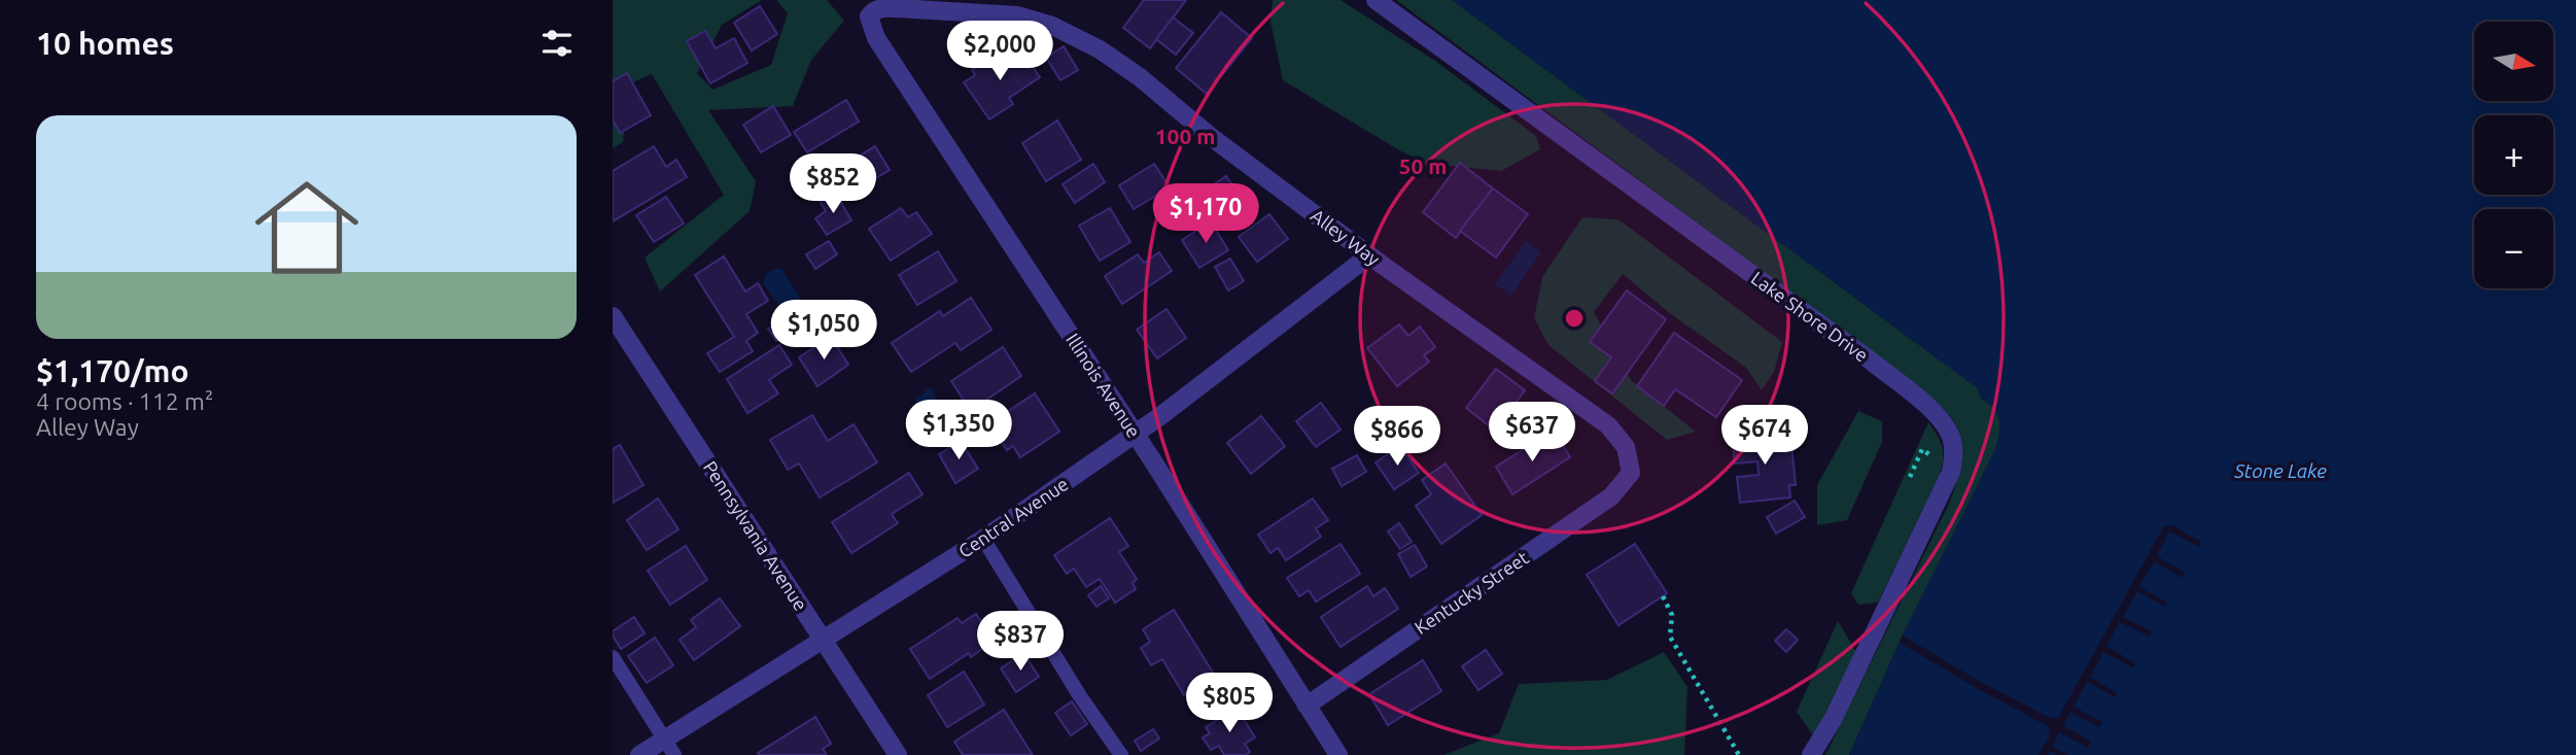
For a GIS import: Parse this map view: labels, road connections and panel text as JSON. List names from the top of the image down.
{
  "streets": {
    "street": [
      "Alley Way",
      "Lake Shore Drive",
      "Illinois Avenue",
      "Central Avenue",
      "Pennsylvania Avenue",
      "Kentucky Street"
    ]
  },
  "crossings": [
    ["Alley Way", "Illinois Avenue"],
    ["Alley Way", "Central Avenue"],
    ["Alley Way", "Kentucky Street"],
    ["Illinois Avenue", "Central Avenue"],
    ["Illinois Avenue", "Kentucky Street"],
    ["Central Avenue", "Pennsylvania Avenue"]
  ],
  "water": ["Stone Lake"],
  "north": "right",
  "page": {
    "heading": "10 homes",
    "price": [
      "$2,000",
      "$852",
      "$1,170",
      "$1,050",
      "$1,350",
      "$637",
      "$674",
      "$866",
      "$837",
      "$805"
    ],
    "map_buttons": ["+", "−"],
    "list": [
      {
        "name": "$1,170/mo",
        "note": "4 rooms · 112 m² · Alley Way"
      }
    ]
  },
  "rings": ["100 m", "50 m"]
}
